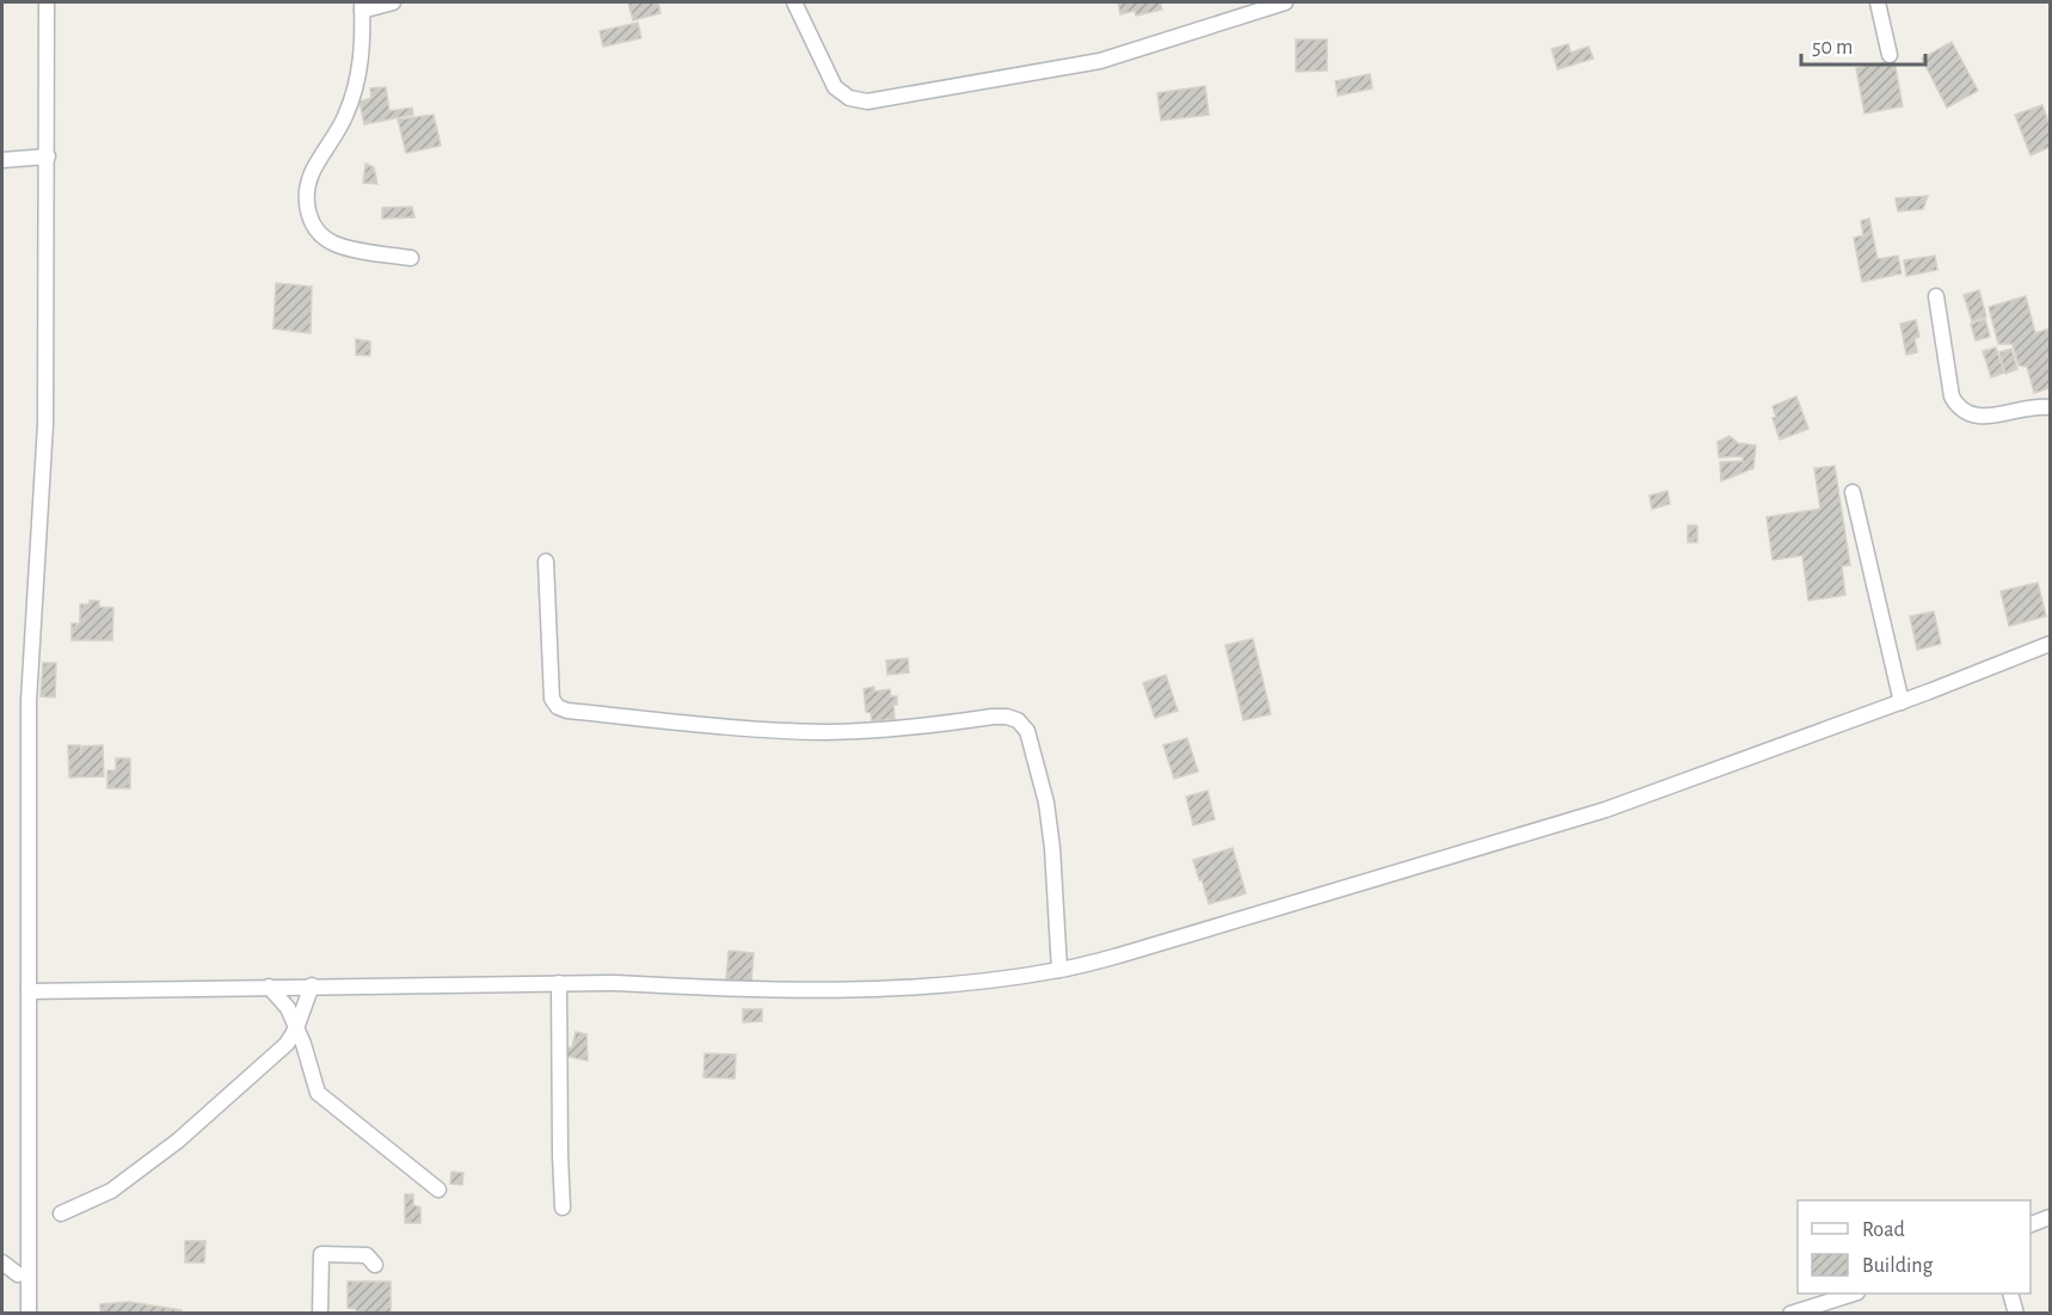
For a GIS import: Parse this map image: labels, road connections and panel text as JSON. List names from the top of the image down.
{
  "legend": ["Road", "Building"],
  "scale_bar": "50 m"
}
